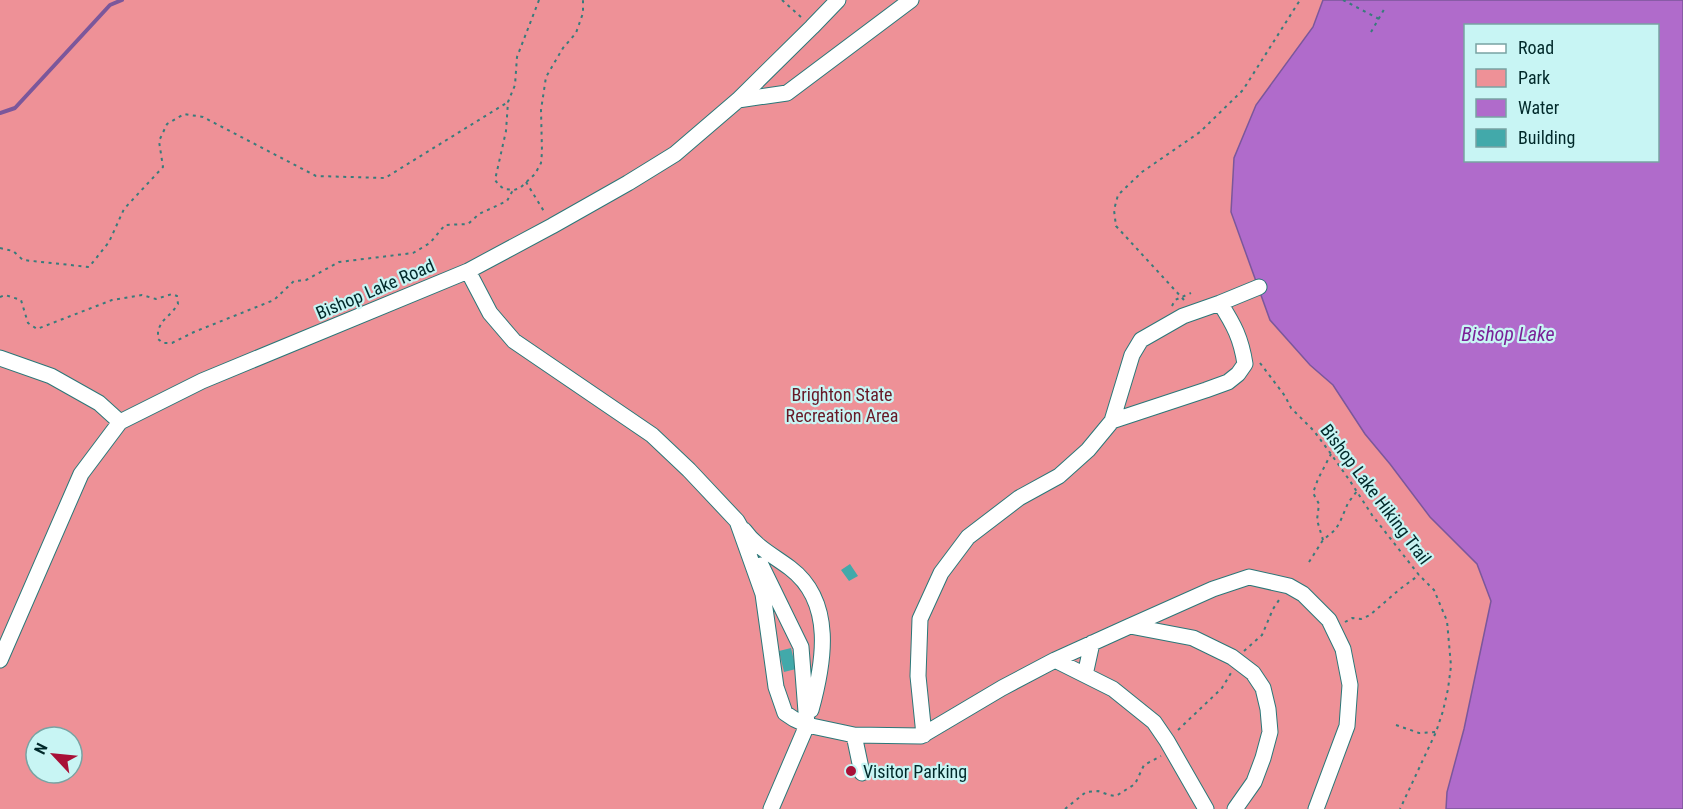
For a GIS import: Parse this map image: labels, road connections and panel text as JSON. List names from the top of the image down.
{
  "streets": {
    "street": ["Bishop Lake Road"],
    "path": ["Bishop Lake Hiking Trail"]
  },
  "water": ["Bishop Lake"],
  "parks": ["Brighton State Recreation Area"],
  "places": ["Visitor Parking"],
  "legend": [
    "Road",
    "Park",
    "Water",
    "Building"
  ],
  "north": "top left"
}
